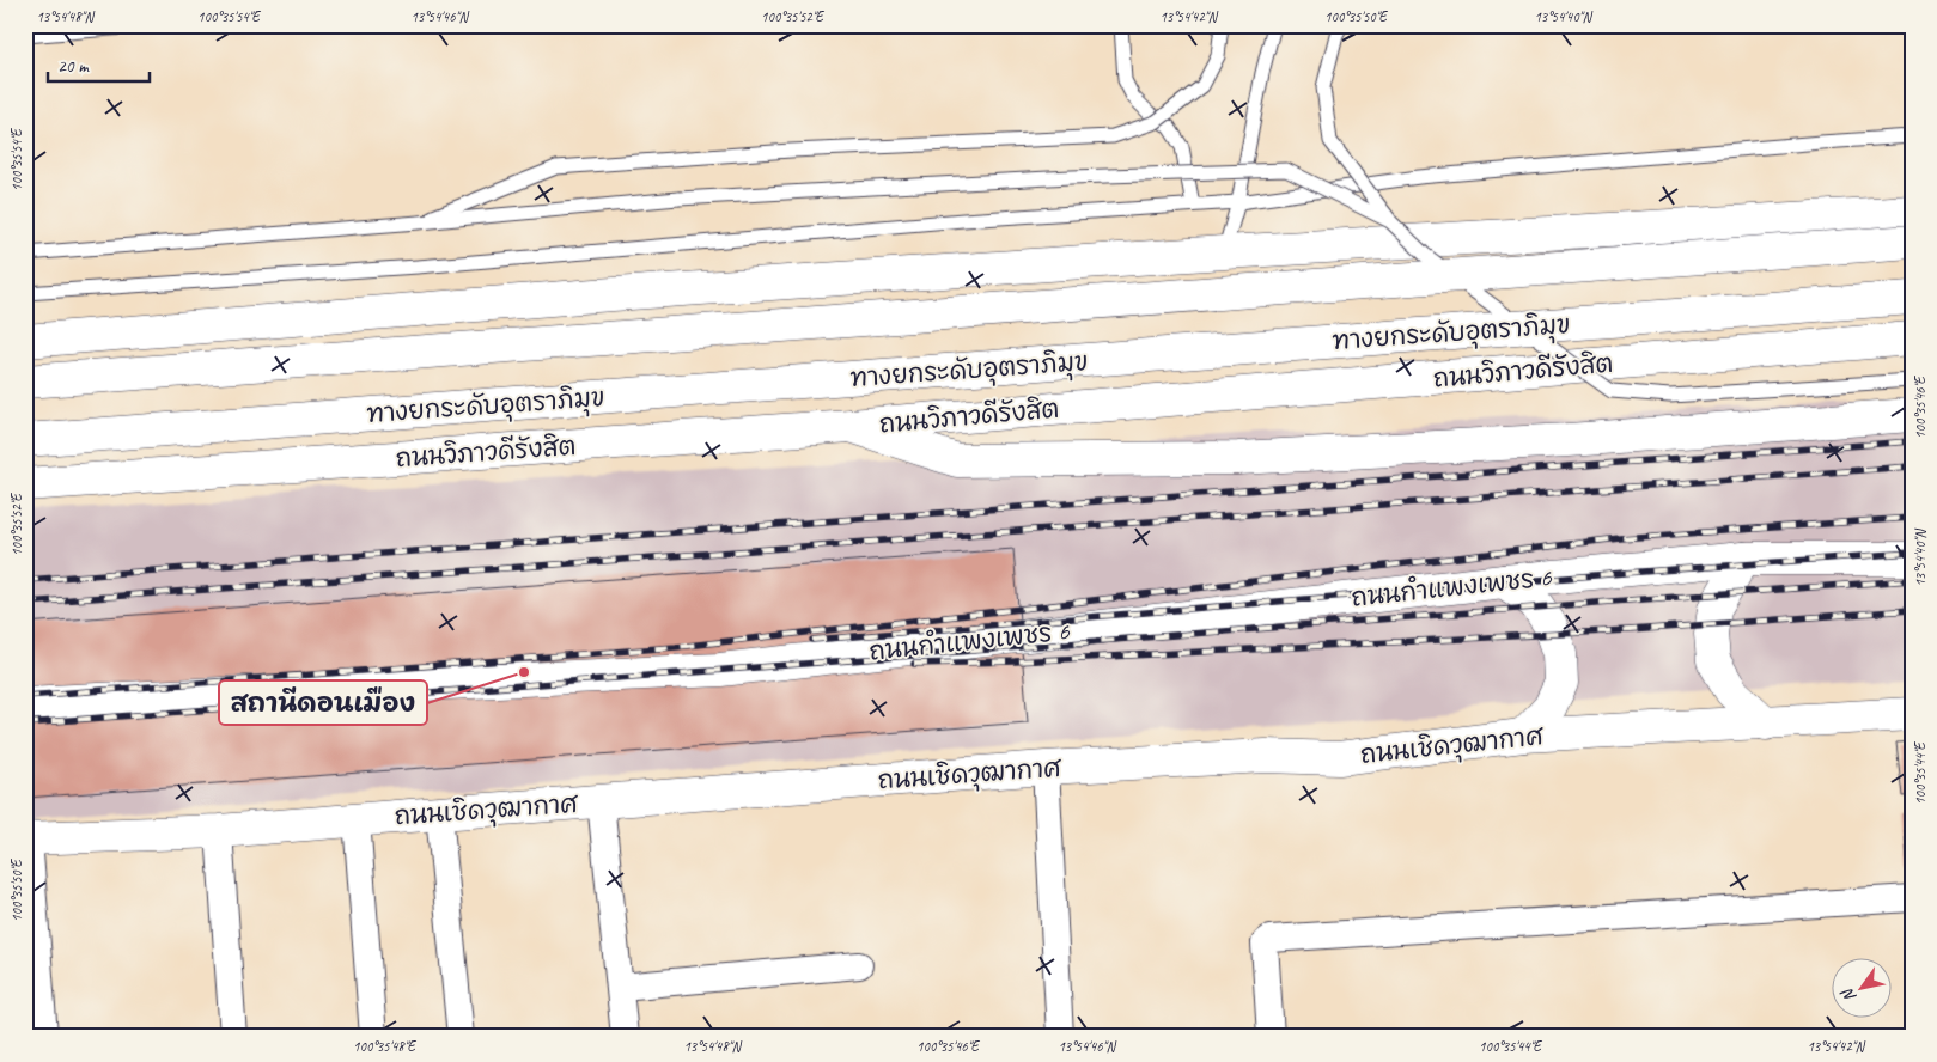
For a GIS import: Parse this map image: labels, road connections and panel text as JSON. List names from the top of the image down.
{
  "streets": {
    "main road": [
      "ทางยกระดับอุตราภิมุข",
      "ถนนวิภาวดีรังสิต",
      "ถนนกำแพงเพชร 6",
      "ถนนเชิดวุฒากาศ"
    ]
  },
  "places": ["สถานีดอนเมือง"],
  "scale_bar": "20 m",
  "north": "bottom left",
  "coordinates": [
    "13°54'48\"N",
    "100°35'54\"E",
    "13°54'46\"N",
    "100°35'52\"E",
    "13°54'42\"N",
    "100°35'50\"E",
    "13°54'40\"N",
    "100°35'46\"E",
    "100°35'44\"E",
    "100°35'48\"E"
  ]
}
